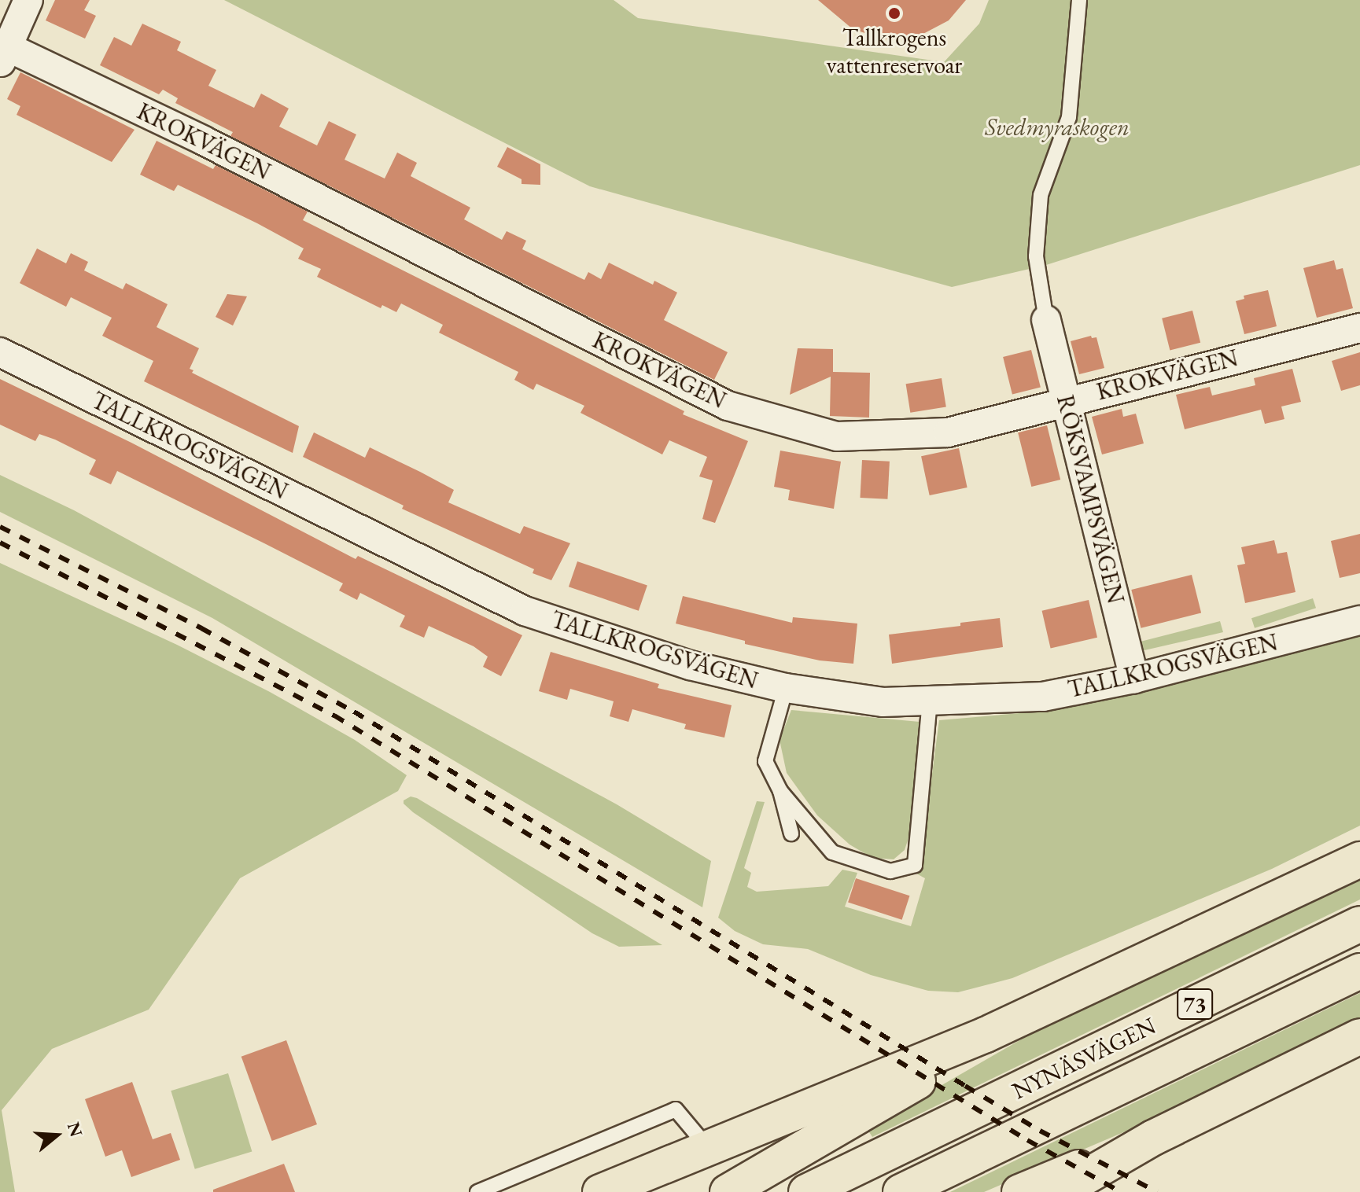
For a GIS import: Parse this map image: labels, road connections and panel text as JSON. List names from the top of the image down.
{
  "streets": {
    "highway": ["73", "NYNÄSVÄGEN"],
    "street": ["KROKVÄGEN", "TALLKROGSVÄGEN", "RÖKSVAMPSVÄGEN"]
  },
  "crossings": [
    ["KROKVÄGEN", "RÖKSVAMPSVÄGEN"],
    ["TALLKROGSVÄGEN", "RÖKSVAMPSVÄGEN"]
  ],
  "parks": ["Svedmyraskogen"],
  "places": ["Tallkrogens vattenreservoar"],
  "north": "right"
}
